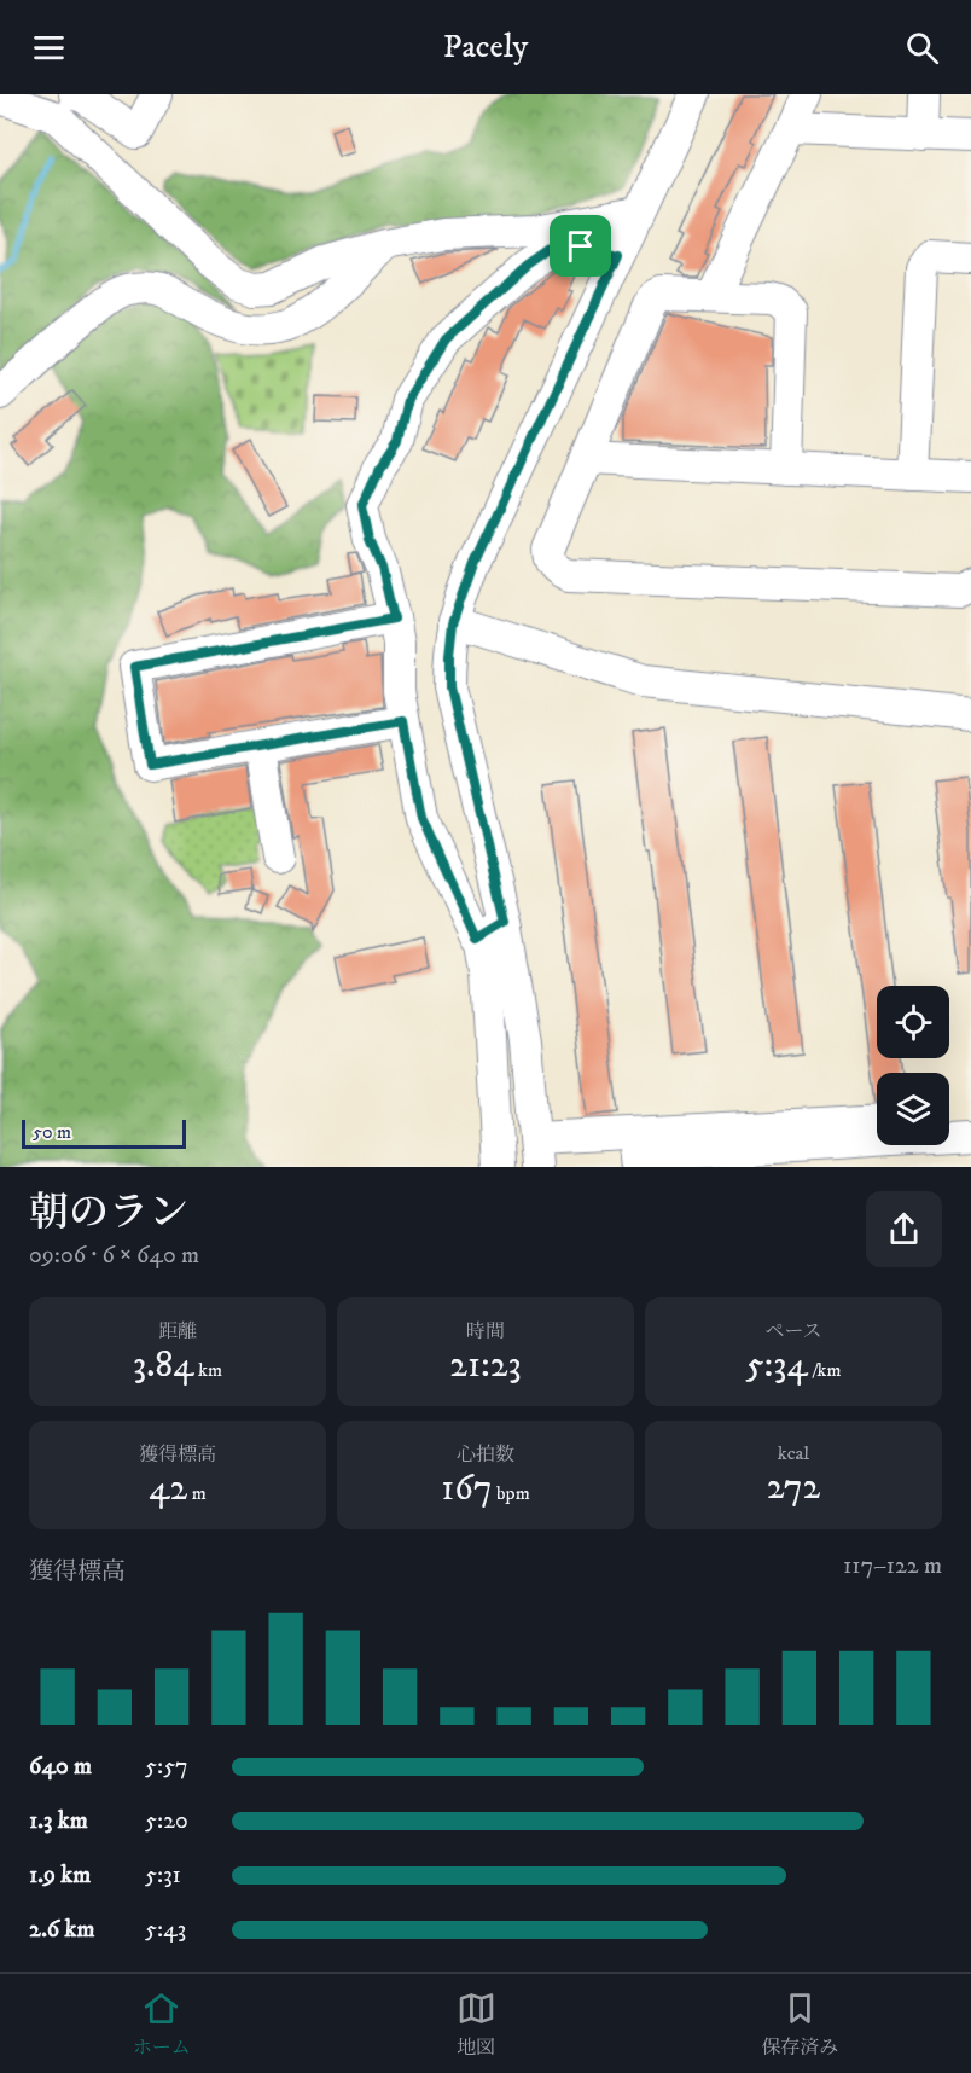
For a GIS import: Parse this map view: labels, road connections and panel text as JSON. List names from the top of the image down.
{
  "scale_bar": "50 m",
  "page": {
    "header": "Pacely",
    "scale": "50 m",
    "heading": ["朝のラン", "09:06 · 6 × 640 m"],
    "stats": [
      ["距離", "3.84 km"],
      ["時間", "21:23"],
      ["ペース", "5:34 /km"],
      ["獲得標高", "42 m"],
      ["心拍数", "167 bpm"],
      ["kcal", "272"]
    ],
    "chart": ["獲得標高", "117–122 m"],
    "list": [
      {
        "name": "640 m",
        "note": "5:57"
      },
      {
        "name": "1.3 km",
        "note": "5:20"
      },
      {
        "name": "1.9 km",
        "note": "5:31"
      },
      {
        "name": "2.6 km",
        "note": "5:43"
      }
    ],
    "tabs": ["ホーム", "地図", "保存済み"]
  }
}
